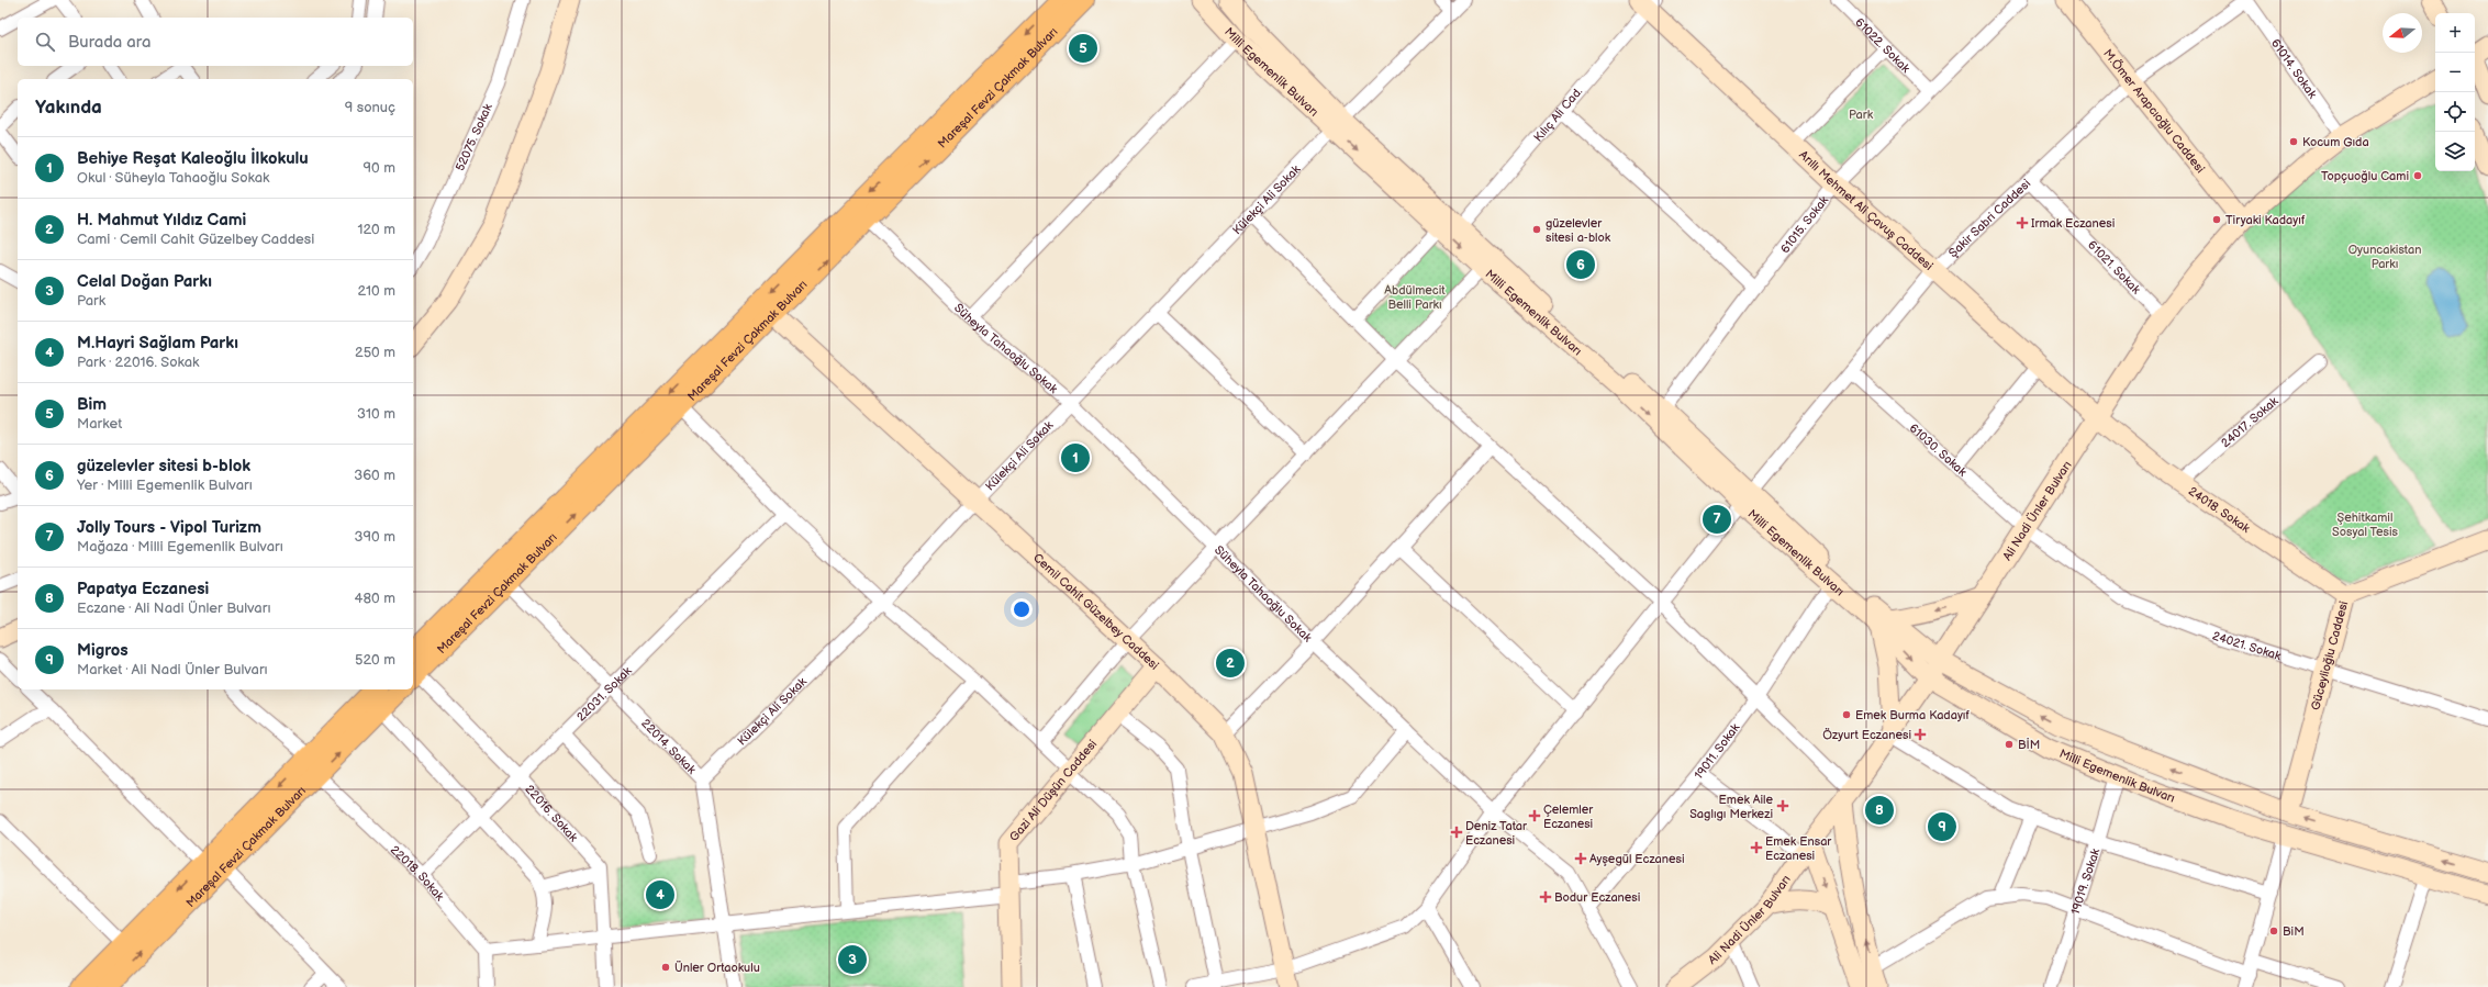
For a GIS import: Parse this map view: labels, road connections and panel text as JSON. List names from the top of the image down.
{
  "streets": {
    "main road": ["Mareşal Fevzi Çakmak Bulvarı"],
    "street": [
      "61022. Sokak",
      "61014. Sokak",
      "Milli Egemenlik Bulvarı",
      "M.Ömer Arapcıoğlu Caddesi",
      "Kılıç Ali Cad.",
      "52075. Sokak",
      "Külekçi Ali Sokak",
      "Arıllı Mehmet Ali Çavuş Caddesi",
      "Şakir Sabri Caddesi",
      "61015. Sokak",
      "61021. Sokak",
      "Süheyla Tahaoğlu Sokak",
      "24017. Sokak",
      "61030. Sokak",
      "24018. Sokak",
      "Ali Nadi Ünler Bulvarı",
      "Cemil Cahit Güzelbey Caddesi",
      "24021. Sokak",
      "Güceylioğlu Caddesi",
      "22031. Sokak",
      "22014. Sokak",
      "19011. Sokak",
      "Gazi Ali Düşün Caddesi",
      "22016. Sokak",
      "22018. Sokak",
      "19019. Sokak"
    ]
  },
  "crossings": [
    ["61022. Sokak", "61015. Sokak"],
    ["61014. Sokak", "Şakir Sabri Caddesi"],
    ["61014. Sokak", "Ali Nadi Ünler Bulvarı"],
    ["Milli Egemenlik Bulvarı", "Kılıç Ali Cad."],
    ["Milli Egemenlik Bulvarı", "Külekçi Ali Sokak"],
    ["Milli Egemenlik Bulvarı", "Şakir Sabri Caddesi"],
    ["Milli Egemenlik Bulvarı", "61015. Sokak"],
    ["Milli Egemenlik Bulvarı", "Ali Nadi Ünler Bulvarı"],
    ["Milli Egemenlik Bulvarı", "Güceylioğlu Caddesi"],
    ["Milli Egemenlik Bulvarı", "19011. Sokak"],
    ["Milli Egemenlik Bulvarı", "19019. Sokak"],
    ["Mareşal Fevzi Çakmak Bulvarı", "Süheyla Tahaoğlu Sokak"],
    ["Mareşal Fevzi Çakmak Bulvarı", "Cemil Cahit Güzelbey Caddesi"],
    ["Mareşal Fevzi Çakmak Bulvarı", "22014. Sokak"],
    ["Mareşal Fevzi Çakmak Bulvarı", "22018. Sokak"],
    ["M.Ömer Arapcıoğlu Caddesi", "Şakir Sabri Caddesi"],
    ["M.Ömer Arapcıoğlu Caddesi", "Ali Nadi Ünler Bulvarı"],
    ["Kılıç Ali Cad.", "Arıllı Mehmet Ali Çavuş Caddesi"],
    ["Külekçi Ali Sokak", "Süheyla Tahaoğlu Sokak"],
    ["Külekçi Ali Sokak", "Cemil Cahit Güzelbey Caddesi"],
    ["Külekçi Ali Sokak", "22014. Sokak"],
    ["Arıllı Mehmet Ali Çavuş Caddesi", "Şakir Sabri Caddesi"],
    ["Arıllı Mehmet Ali Çavuş Caddesi", "61015. Sokak"],
    ["Arıllı Mehmet Ali Çavuş Caddesi", "24018. Sokak"],
    ["Arıllı Mehmet Ali Çavuş Caddesi", "Ali Nadi Ünler Bulvarı"],
    ["Şakir Sabri Caddesi", "61021. Sokak"],
    ["Şakir Sabri Caddesi", "Süheyla Tahaoğlu Sokak"],
    ["Şakir Sabri Caddesi", "61030. Sokak"],
    ["Şakir Sabri Caddesi", "Cemil Cahit Güzelbey Caddesi"],
    ["61021. Sokak", "Ali Nadi Ünler Bulvarı"],
    ["Süheyla Tahaoğlu Sokak", "19011. Sokak"],
    ["24017. Sokak", "24018. Sokak"],
    ["61030. Sokak", "Ali Nadi Ünler Bulvarı"],
    ["61030. Sokak", "24021. Sokak"],
    ["24018. Sokak", "Ali Nadi Ünler Bulvarı"],
    ["24018. Sokak", "Güceylioğlu Caddesi"],
    ["Ali Nadi Ünler Bulvarı", "24021. Sokak"],
    ["Cemil Cahit Güzelbey Caddesi", "Gazi Ali Düşün Caddesi"],
    ["24021. Sokak", "Güceylioğlu Caddesi"],
    ["22031. Sokak", "22014. Sokak"],
    ["22031. Sokak", "22016. Sokak"],
    ["22031. Sokak", "22018. Sokak"]
  ],
  "parks": [
    "Park",
    "Oyuncakistan Parkı",
    "Abdülmecit Belli Parkı",
    "Şehitkamil Sosyal Tesis"
  ],
  "places": {
    "other": [
      "Kocum Gıda",
      "Topçuoğlu Cami",
      "Tiryaki Kadayıf",
      "güzelevler sitesi a-blok",
      "Emek Burma Kadayıf",
      "BİM",
      "BiM",
      "Ünler Ortaokulu"
    ],
    "health": [
      "Irmak Eczanesi",
      "Özyurt Eczanesi",
      "Emek Aile Saglıgı Merkezi",
      "Çelemler Eczanesi",
      "Deniz Tatar Eczanesi",
      "Emek Ensar Eczanesi",
      "Ayşegül Eczanesi",
      "Bodur Eczanesi"
    ]
  },
  "north": "left",
  "page": {
    "map_buttons": ["+", "−"],
    "search": "Burada ara",
    "pins": [
      "5",
      "6",
      "1",
      "7",
      "2",
      "8",
      "9",
      "4",
      "3"
    ],
    "heading": ["Yakında", "9 sonuç"],
    "list": [
      {
        "mark": "1",
        "name": "Behiye Reşat Kaleoğlu İlkokulu",
        "note": "Okul · Süheyla Tahaoğlu Sokak",
        "value": "90 m"
      },
      {
        "mark": "2",
        "name": "H. Mahmut Yıldız Cami",
        "note": "Cami · Cemil Cahit Güzelbey Caddesi",
        "value": "120 m"
      },
      {
        "mark": "3",
        "name": "Celal Doğan Parkı",
        "note": "Park",
        "value": "210 m"
      },
      {
        "mark": "4",
        "name": "M.Hayri Sağlam Parkı",
        "note": "Park · 22016. Sokak",
        "value": "250 m"
      },
      {
        "mark": "5",
        "name": "Bim",
        "note": "Market",
        "value": "310 m"
      },
      {
        "mark": "6",
        "name": "güzelevler sitesi b-blok",
        "note": "Yer · Milli Egemenlik Bulvarı",
        "value": "360 m"
      },
      {
        "mark": "7",
        "name": "Jolly Tours - Vipol Turizm",
        "note": "Mağaza · Milli Egemenlik Bulvarı",
        "value": "390 m"
      },
      {
        "mark": "8",
        "name": "Papatya Eczanesi",
        "note": "Eczane · Ali Nadi Ünler Bulvarı",
        "value": "480 m"
      },
      {
        "mark": "9",
        "name": "Migros",
        "note": "Market · Ali Nadi Ünler Bulvarı",
        "value": "520 m"
      }
    ]
  }
}
